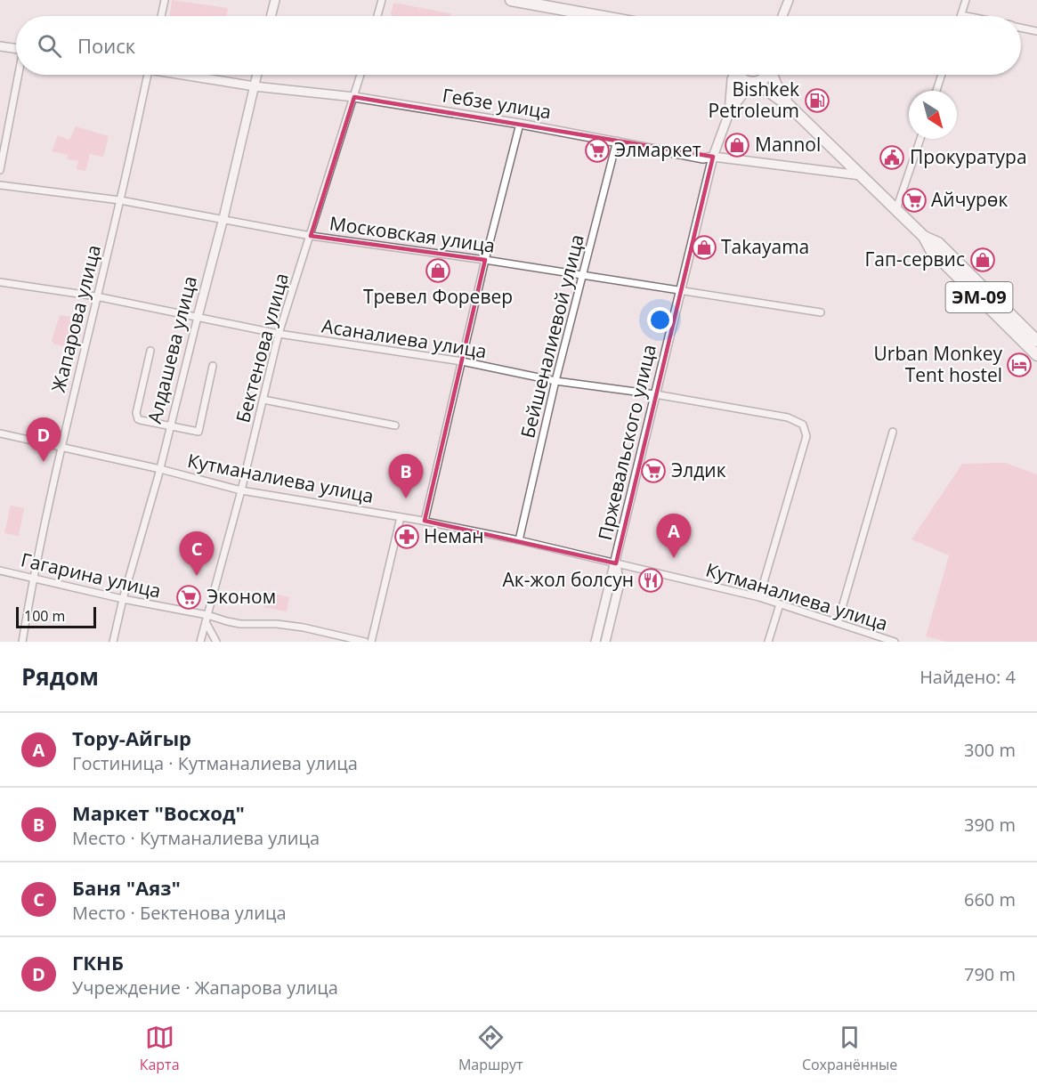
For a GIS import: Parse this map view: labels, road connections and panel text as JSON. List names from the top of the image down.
{
  "streets": {
    "highway": ["ЭМ-09"],
    "main road": ["Гебзе улица", "Алдашева улица", "Пржевальского улица"],
    "street": [
      "Московская улица",
      "Жапарова улица",
      "Бейшеналиевой улица",
      "Асаналиева улица",
      "Бектенова улица",
      "Кутманалиева улица",
      "Гагарина улица"
    ]
  },
  "crossings": [
    ["Гебзе улица", "ЭМ-09"],
    ["Гебзе улица", "Бейшеналиевой улица"],
    ["Гебзе улица", "Бектенова улица"],
    ["Гебзе улица", "Алдашева улица"],
    ["Гебзе улица", "Пржевальского улица"],
    ["Московская улица", "Жапарова улица"],
    ["Московская улица", "Бейшеналиевой улица"],
    ["Московская улица", "Бектенова улица"],
    ["Московская улица", "Алдашева улица"],
    ["Московская улица", "Пржевальского улица"],
    ["ЭМ-09", "Пржевальского улица"],
    ["Жапарова улица", "Асаналиева улица"],
    ["Жапарова улица", "Кутманалиева улица"],
    ["Жапарова улица", "Гагарина улица"],
    ["Бейшеналиевой улица", "Асаналиева улица"],
    ["Бейшеналиевой улица", "Кутманалиева улица"],
    ["Асаналиева улица", "Бектенова улица"],
    ["Асаналиева улица", "Алдашева улица"],
    ["Асаналиева улица", "Пржевальского улица"],
    ["Асаналиева улица", "Кутманалиева улица"],
    ["Бектенова улица", "Кутманалиева улица"],
    ["Бектенова улица", "Гагарина улица"],
    ["Алдашева улица", "Кутманалиева улица"],
    ["Алдашева улица", "Гагарина улица"],
    ["Пржевальского улица", "Кутманалиева улица"]
  ],
  "places": {
    "fuel station": ["Bishkek Petroleum"],
    "shop": [
      "Mannol",
      "Takayama",
      "Гап-сервис",
      "Тревел Форевер"
    ],
    "supermarket": [
      "Элмаркет",
      "Айчурөк",
      "Элдик",
      "Эконом"
    ],
    "public building": ["Прокуратура"],
    "hotel": ["Urban Monkey Tent hostel"],
    "pharmacy": ["Неман"],
    "restaurant": ["Ак-жол болсун"]
  },
  "scale_bar": "100 m",
  "north": "bottom right",
  "page": {
    "search": "Поиск",
    "pins": [
      "D",
      "B",
      "A",
      "C"
    ],
    "scale": "100 m",
    "heading": ["Рядом", "Найдено: 4"],
    "list": [
      {
        "mark": "A",
        "name": "Тору-Айгыр",
        "note": "Гостиница · Кутманалиева улица",
        "value": "300 m"
      },
      {
        "mark": "B",
        "name": "Маркет \"Восход\"",
        "note": "Место · Кутманалиева улица",
        "value": "390 m"
      },
      {
        "mark": "C",
        "name": "Баня \"Аяз\"",
        "note": "Место · Бектенова улица",
        "value": "660 m"
      },
      {
        "mark": "D",
        "name": "ГКНБ",
        "note": "Учреждение · Жапарова улица",
        "value": "790 m"
      }
    ],
    "nav": ["Карта", "Маршрут", "Сохранённые"]
  }
}
